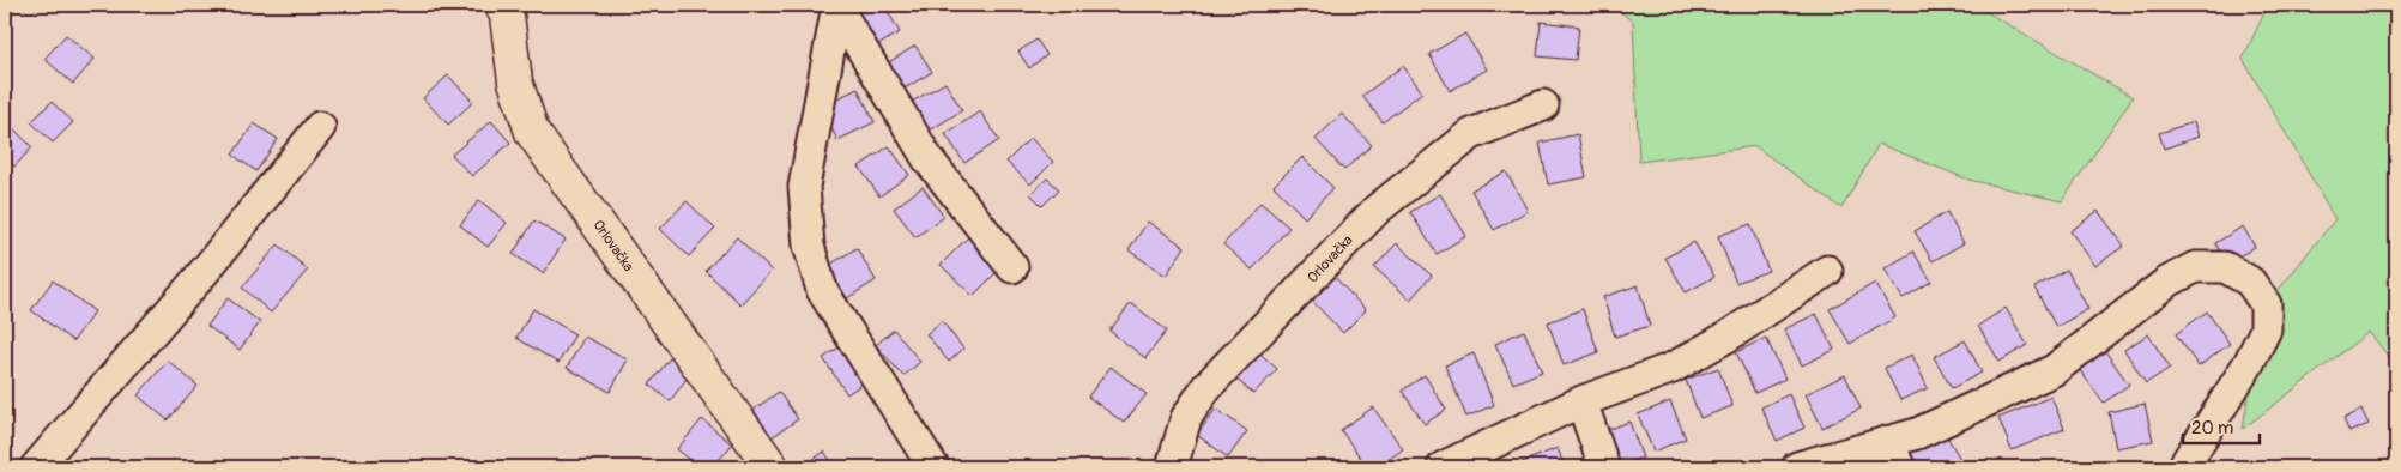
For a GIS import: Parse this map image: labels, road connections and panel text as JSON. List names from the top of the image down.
{
  "streets": {
    "street": ["Orlovačka"]
  },
  "scale_bar": "20 m"
}
